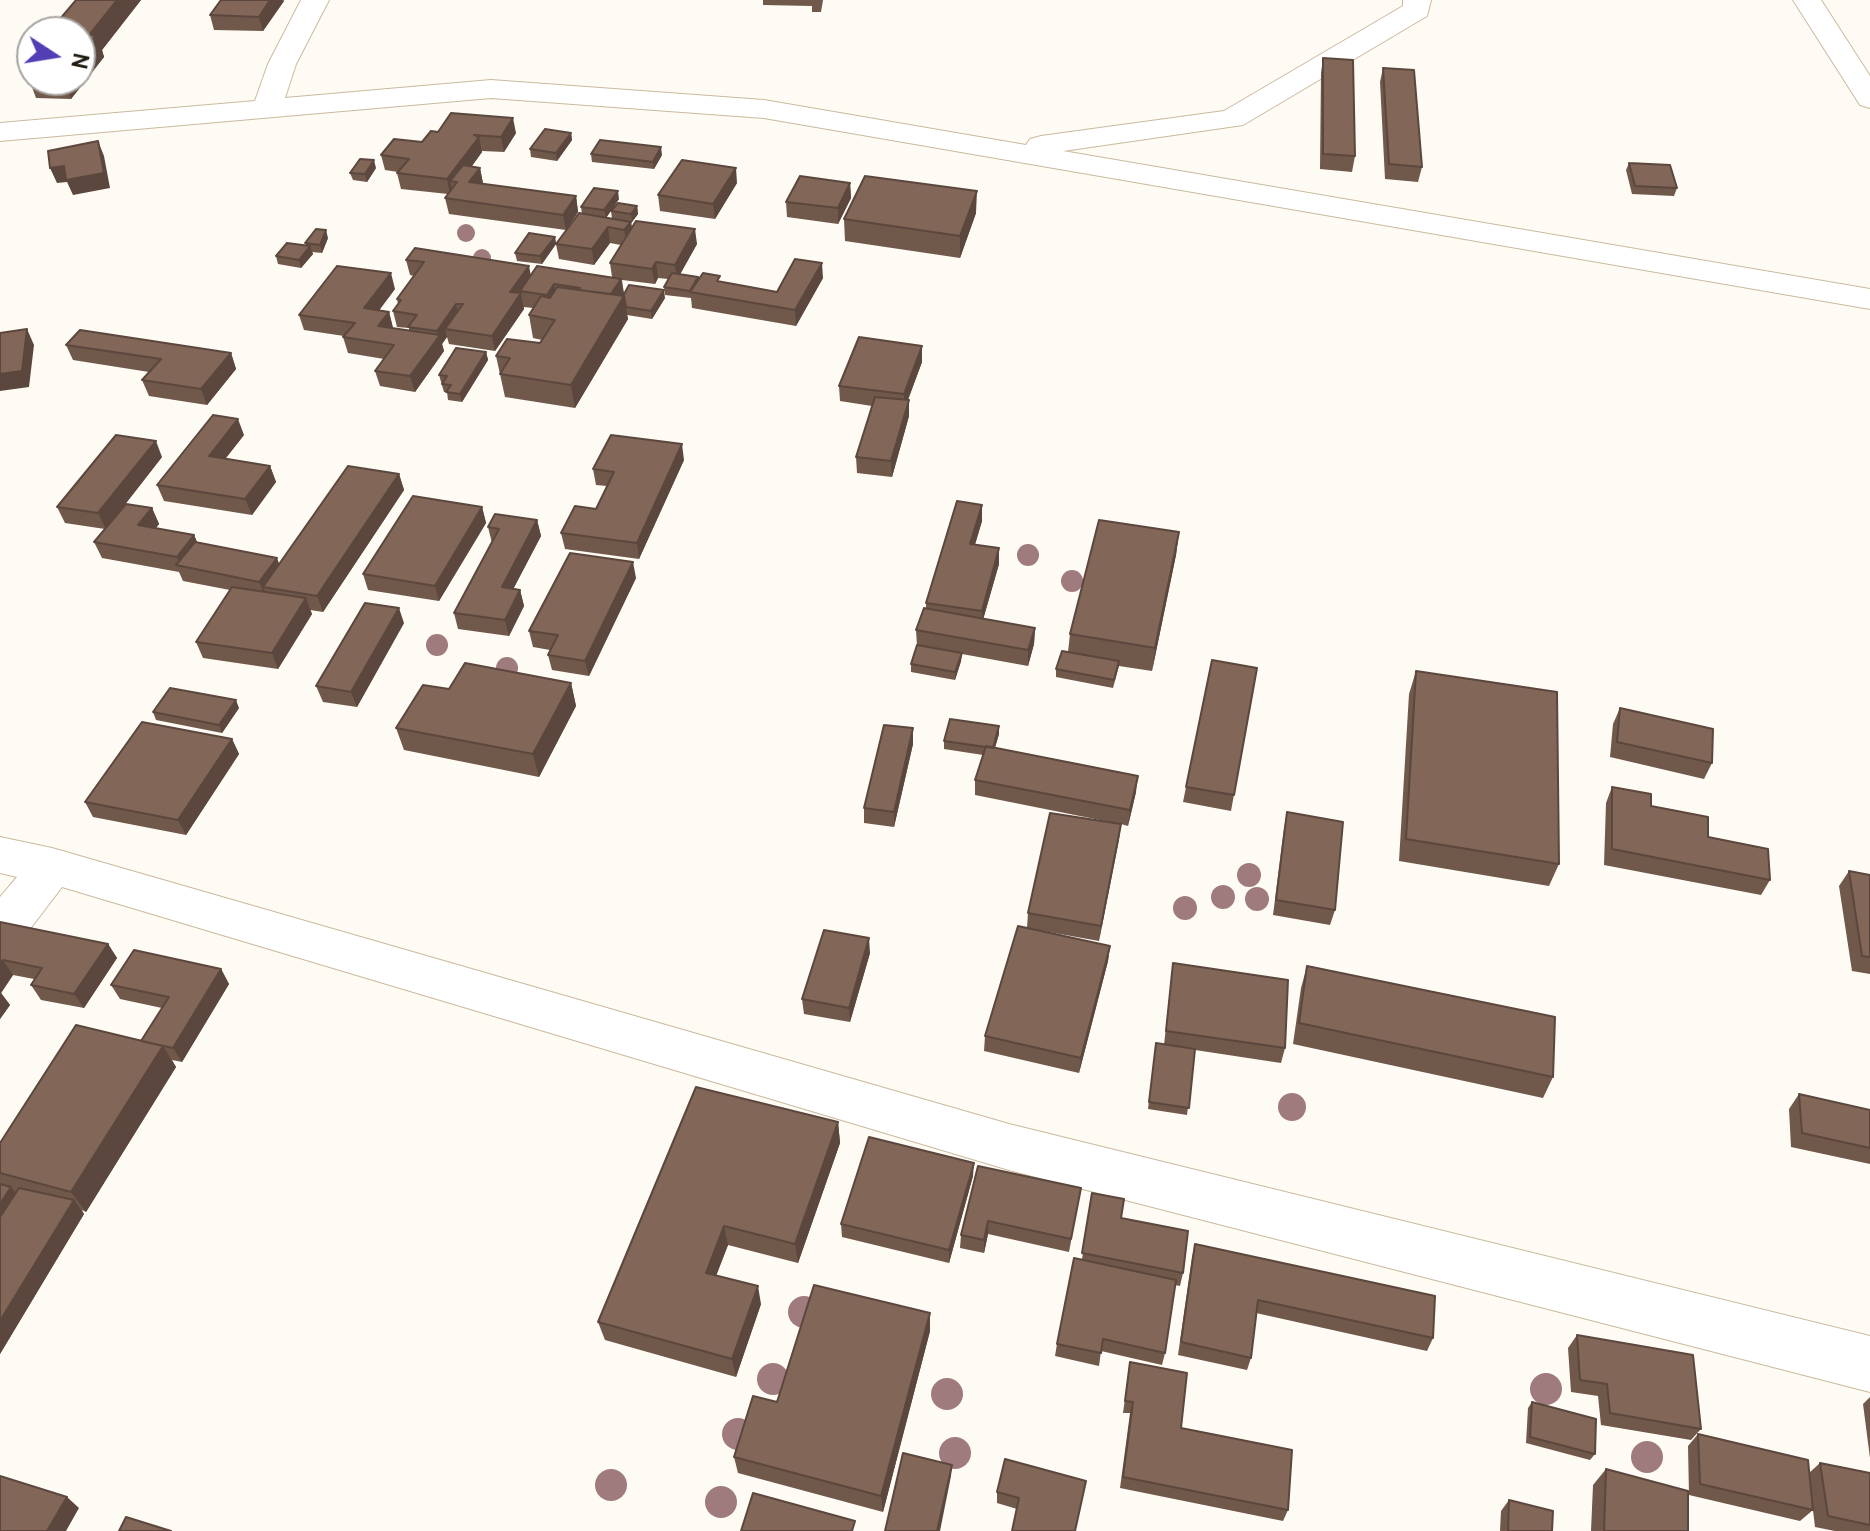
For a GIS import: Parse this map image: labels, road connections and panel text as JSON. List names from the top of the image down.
{
  "north": "right"
}
